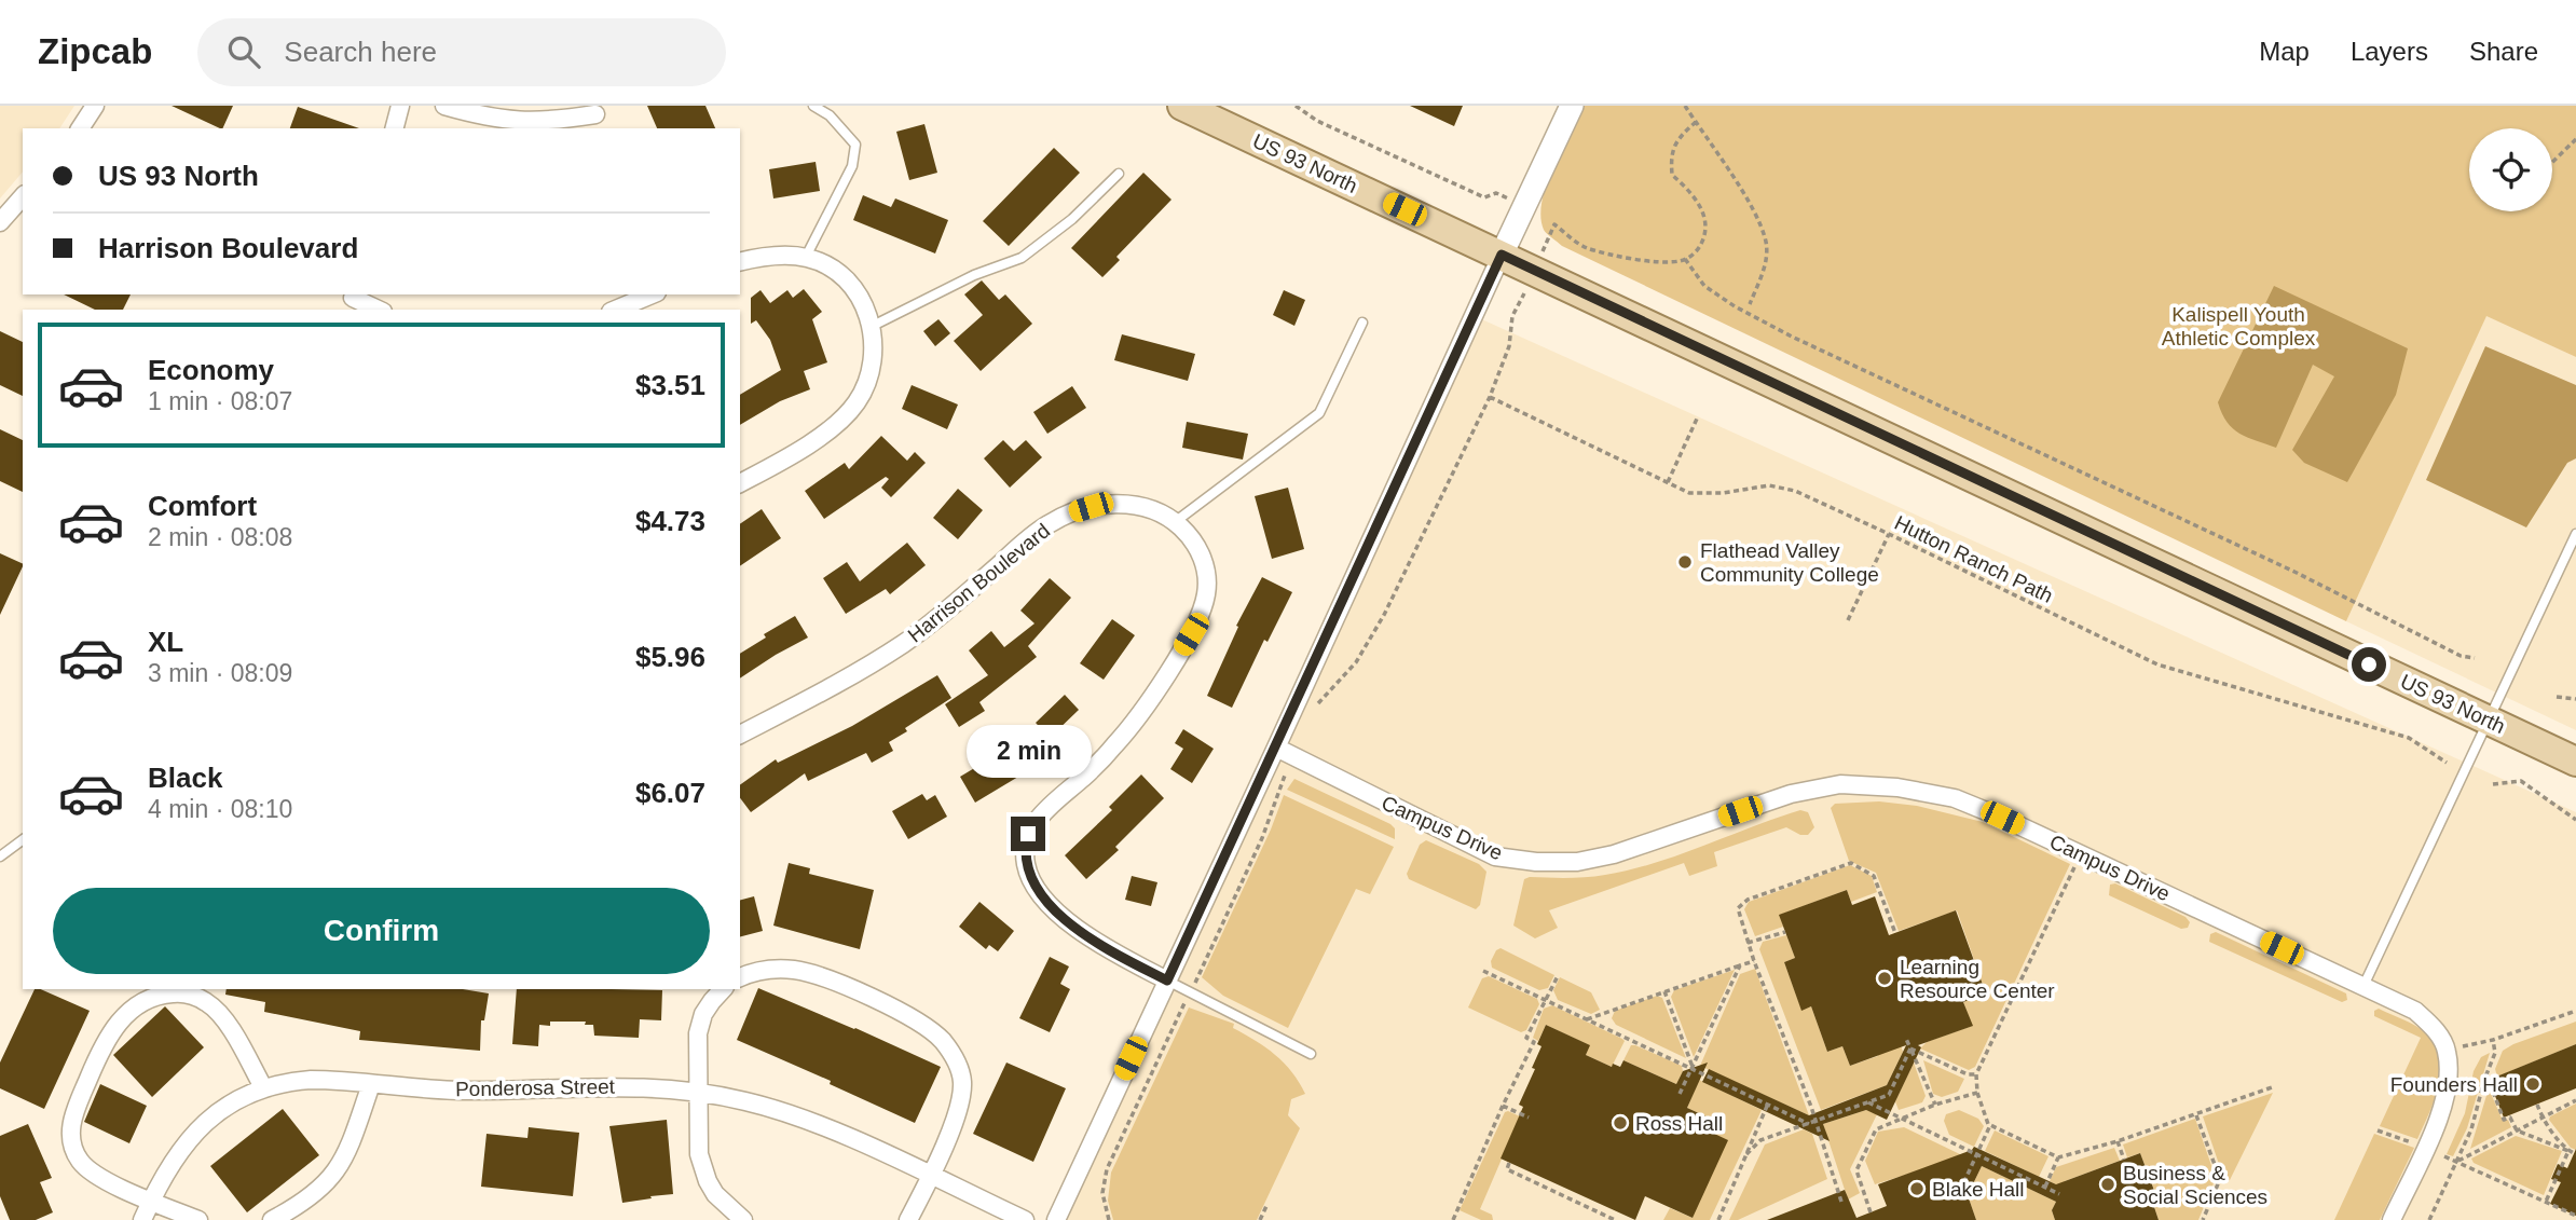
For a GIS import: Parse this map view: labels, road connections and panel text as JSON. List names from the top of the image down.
{
  "streets": {
    "main road": ["US 93 North"],
    "street": ["Harrison Boulevard", "Campus Drive", "Ponderosa Street"],
    "path": ["Hutton Ranch Path"]
  },
  "parks": ["Kalispell Youth Athletic Complex"],
  "places": [
    "Flathead Valley Community College",
    "Learning Resource Center",
    "Founders Hall",
    "Ross Hall",
    "Business & Social Sciences",
    "Blake Hall"
  ],
  "page": {
    "header": "Zipcab",
    "search": "Search here",
    "nav": ["Map", "Layers", "Share"],
    "banner": ["US 93 North", "Harrison Boulevard"],
    "list": [
      {
        "name": "Economy",
        "note": "1 min · 08:07",
        "value": "$3.51"
      },
      {
        "name": "Comfort",
        "note": "2 min · 08:08",
        "value": "$4.73"
      },
      {
        "name": "XL",
        "note": "3 min · 08:09",
        "value": "$5.96"
      },
      {
        "name": "Black",
        "note": "4 min · 08:10",
        "value": "$6.07"
      }
    ],
    "bubble": "2 min",
    "buttons": "Confirm"
  }
}
